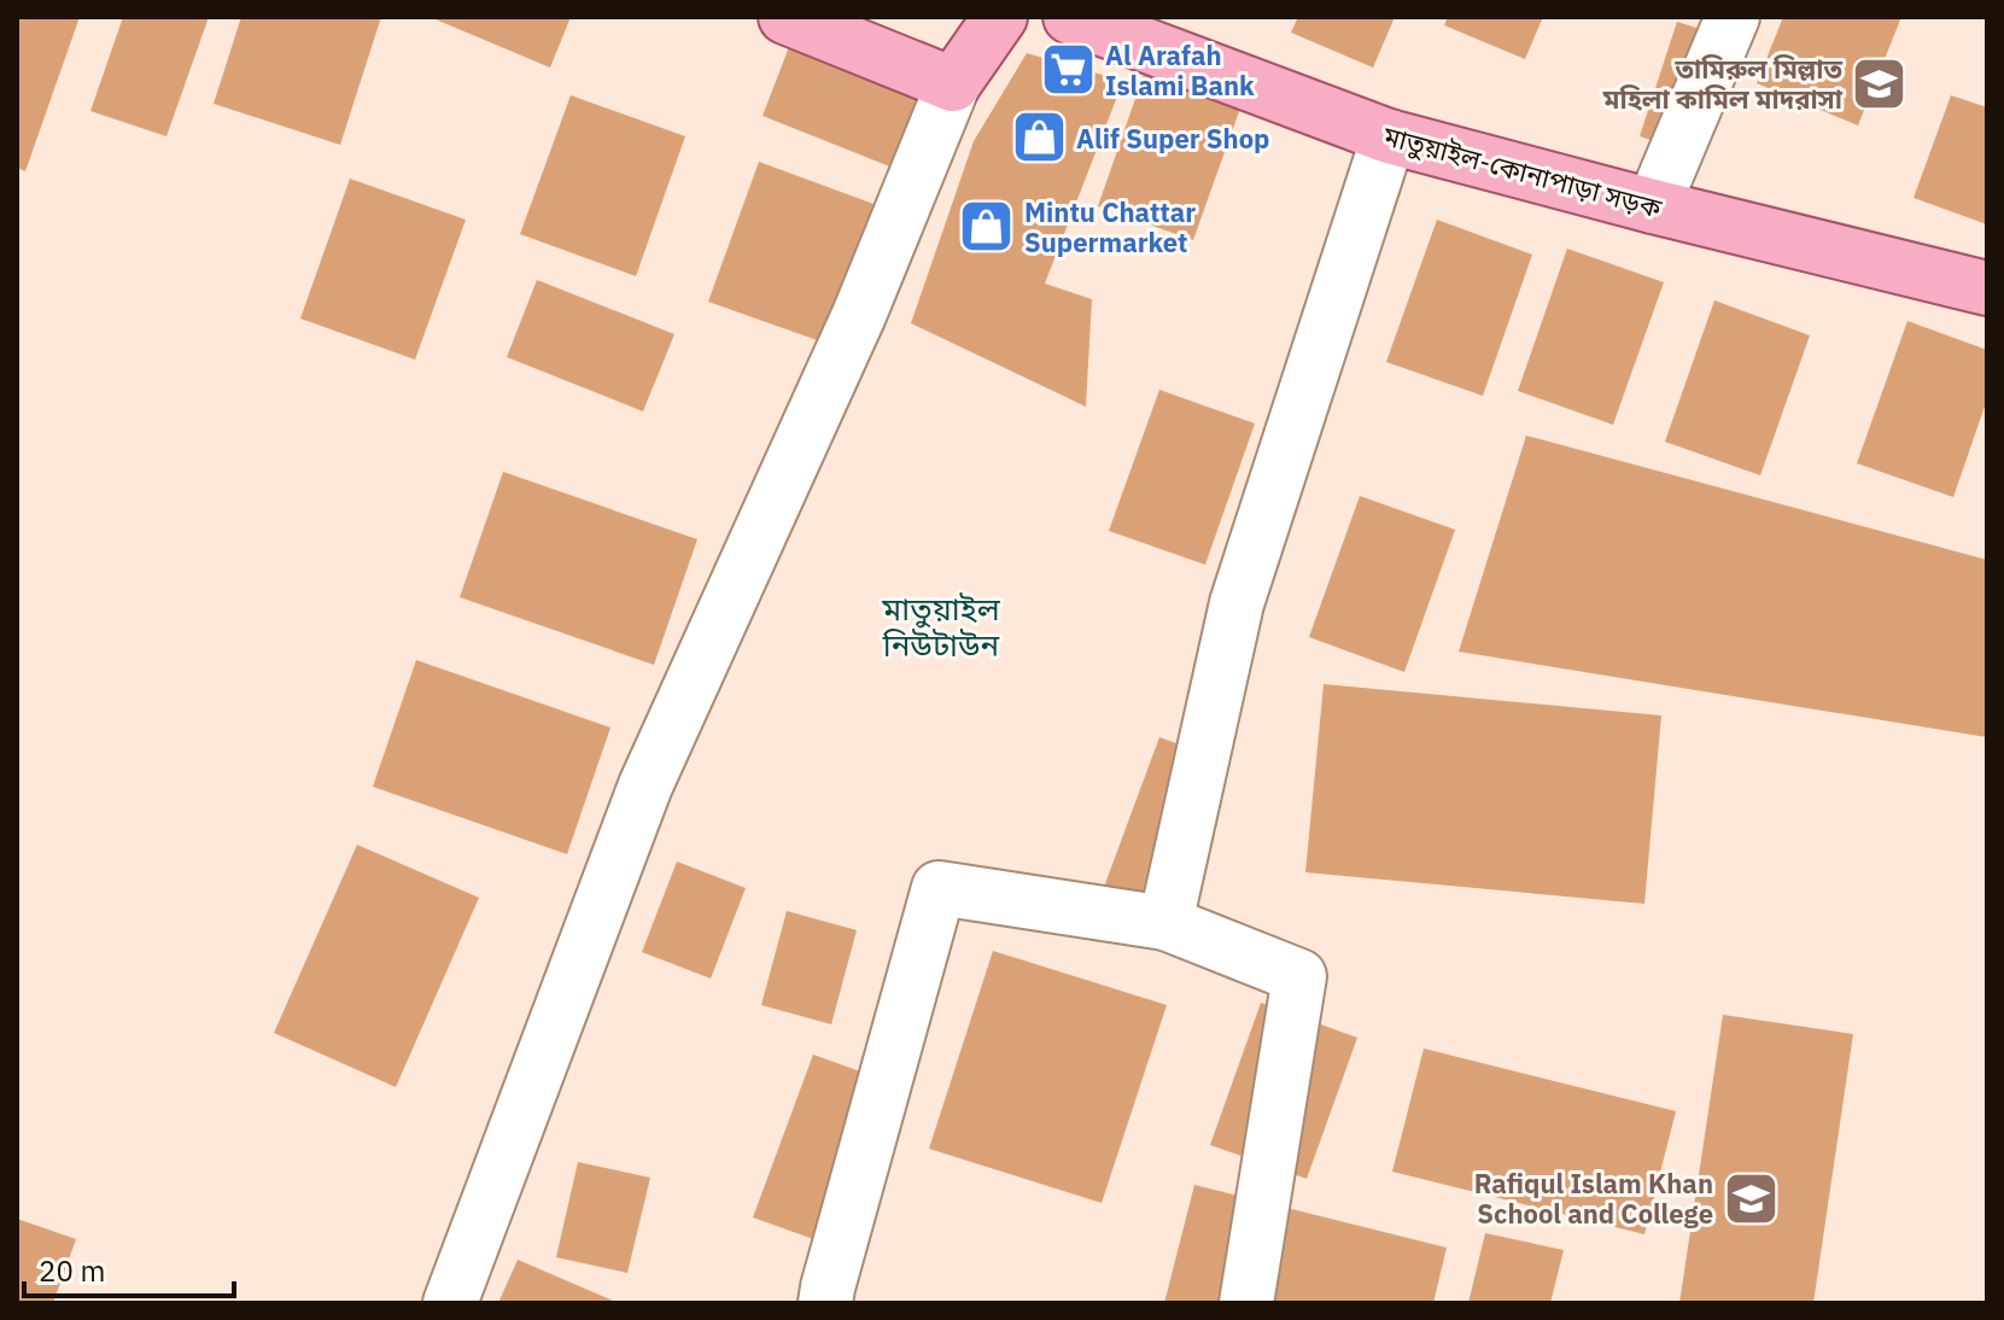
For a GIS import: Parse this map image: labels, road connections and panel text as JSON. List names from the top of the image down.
{
  "streets": {
    "main road": ["মাতুয়াইল-কোনাপাড়া সড়ক"]
  },
  "districts": ["মাতুয়াইল নিউটাউন"],
  "places": {
    "supermarket": ["Al Arafah Islami Bank"],
    "school or university": ["তামিরুল মিল্লাত মহিলা কামিল মাদরাসা", "Rafiqul Islam Khan School and College"],
    "shop": ["Alif Super Shop", "Mintu Chattar Supermarket"]
  },
  "scale_bar": "20 m"
}
